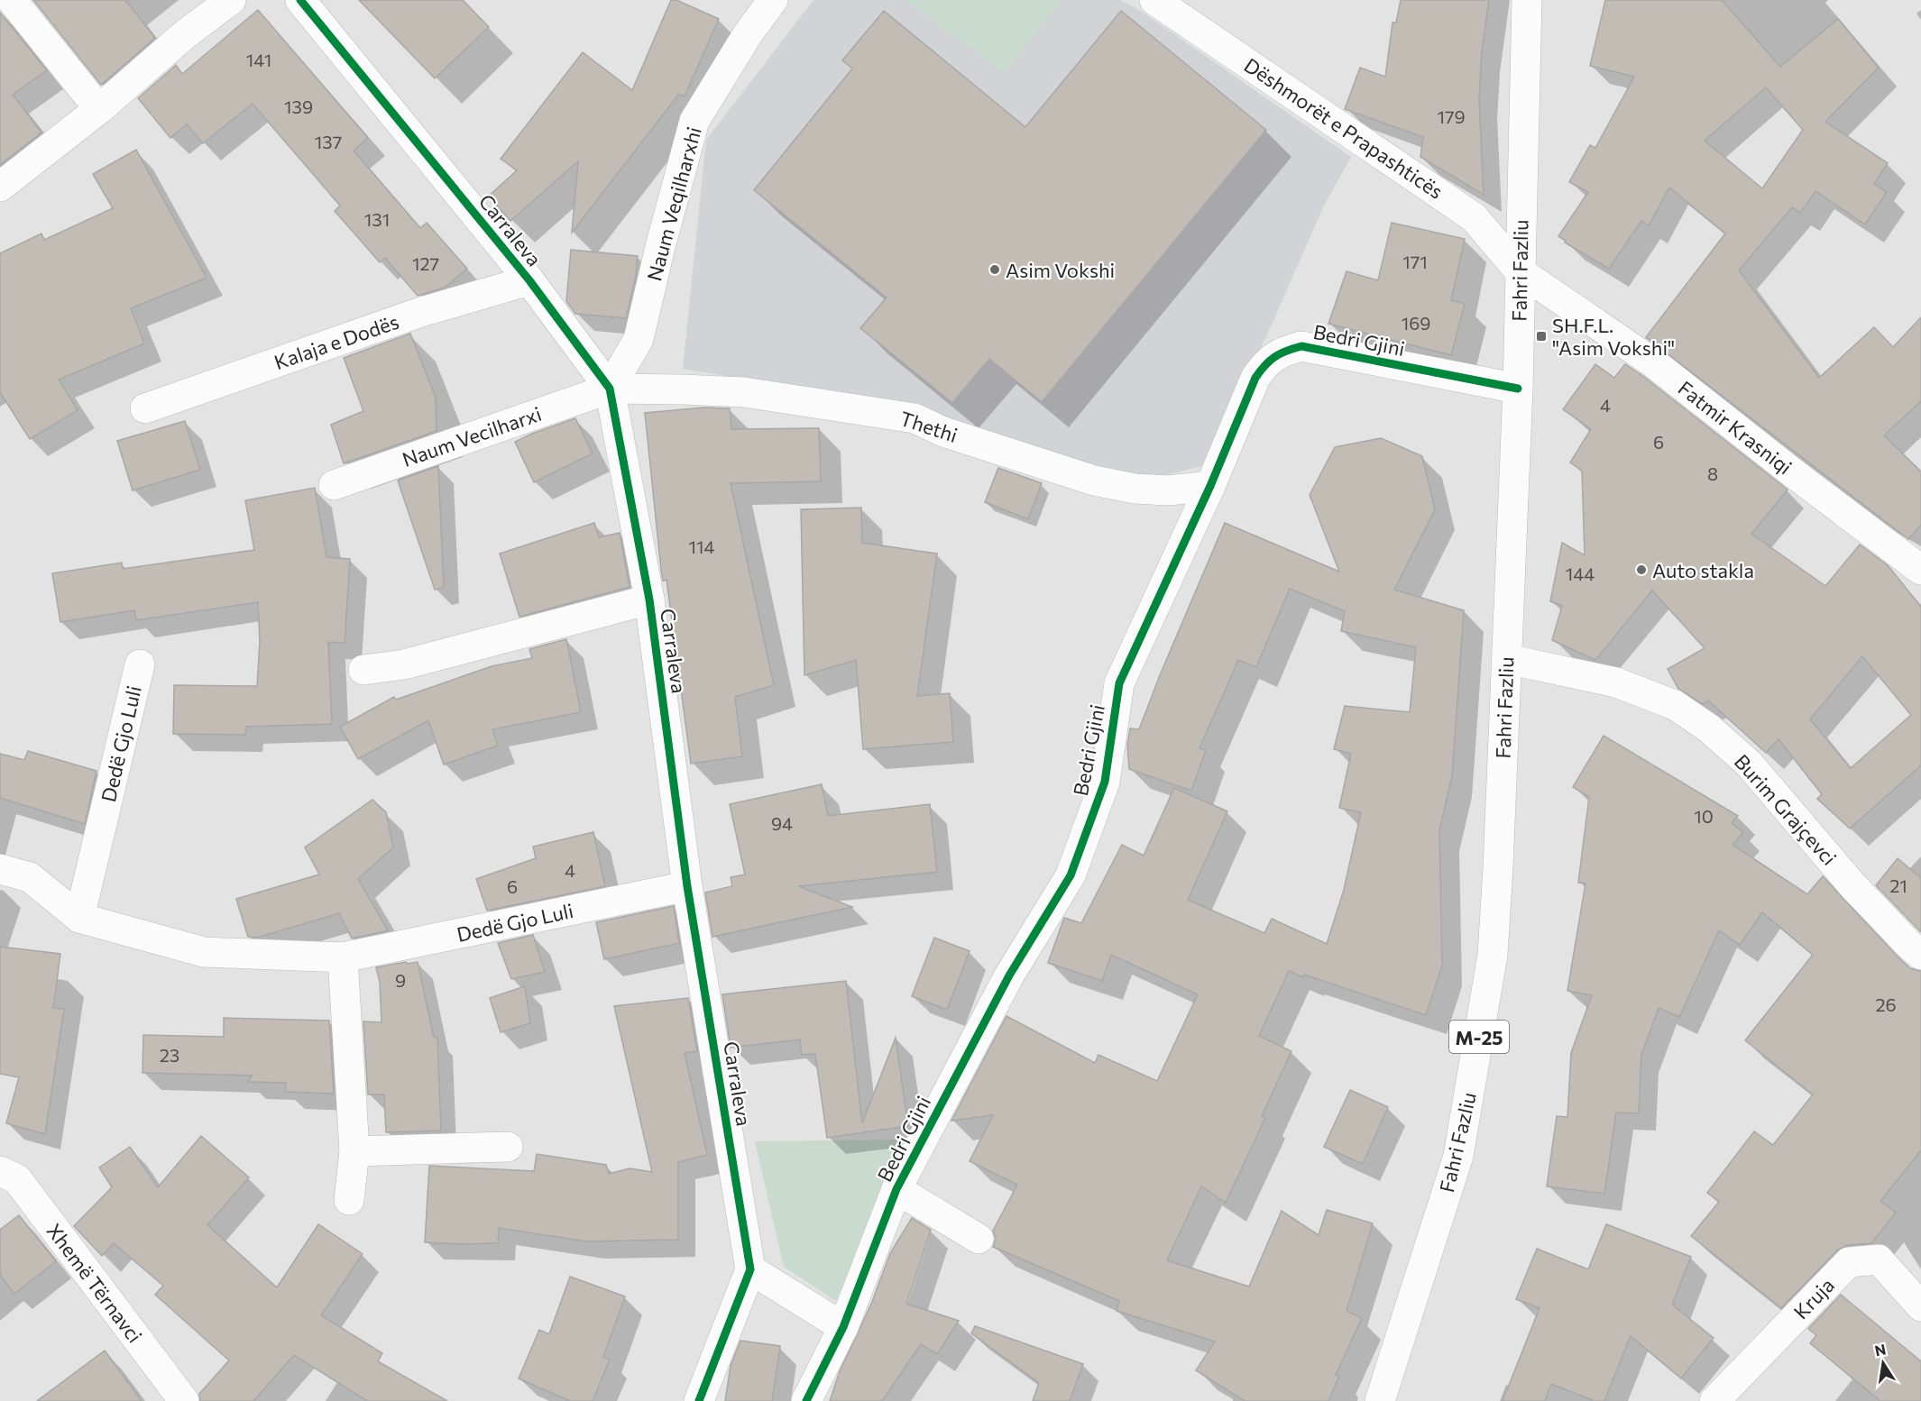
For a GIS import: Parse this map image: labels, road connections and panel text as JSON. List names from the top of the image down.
{
  "streets": {
    "street": [
      "Dëshmorët e Prapashticës",
      "Naum Veqilharxhi",
      "Carraleva",
      "Fahri Fazliu",
      "Bedri Gjini",
      "Kalaja e Dodës",
      "Thethi",
      "Fatmir Krasniqi",
      "Naum Vecilharxi",
      "Dedë Gjo Luli",
      "Burim Grajçevci",
      "M-25",
      "Xhemë Tërnavci",
      "Kruja"
    ]
  },
  "crossings": [
    ["Dëshmorët e Prapashticës", "Fahri Fazliu"],
    ["Dëshmorët e Prapashticës", "Fatmir Krasniqi"],
    ["Naum Veqilharxhi", "Carraleva"],
    ["Naum Veqilharxhi", "Thethi"],
    ["Naum Veqilharxhi", "Naum Vecilharxi"],
    ["Carraleva", "Kalaja e Dodës"],
    ["Carraleva", "Thethi"],
    ["Carraleva", "Naum Vecilharxi"],
    ["Carraleva", "Dedë Gjo Luli"],
    ["Fahri Fazliu", "Bedri Gjini"],
    ["Fahri Fazliu", "Fatmir Krasniqi"],
    ["Fahri Fazliu", "Burim Grajçevci"],
    ["Bedri Gjini", "Thethi"],
    ["Thethi", "Naum Vecilharxi"]
  ],
  "places": {
    "other": ["Asim Vokshi", "Auto stakla"],
    "transit": ["SH.F.L. \"Asim Vokshi\""]
  },
  "house_numbers": [
    "141",
    "139",
    "179",
    "137",
    "131",
    "171",
    "127",
    "169",
    "4",
    "6",
    "8",
    "114",
    "144",
    "10",
    "94",
    "4",
    "21",
    "6",
    "9",
    "26",
    "23"
  ],
  "north": "top"
}
